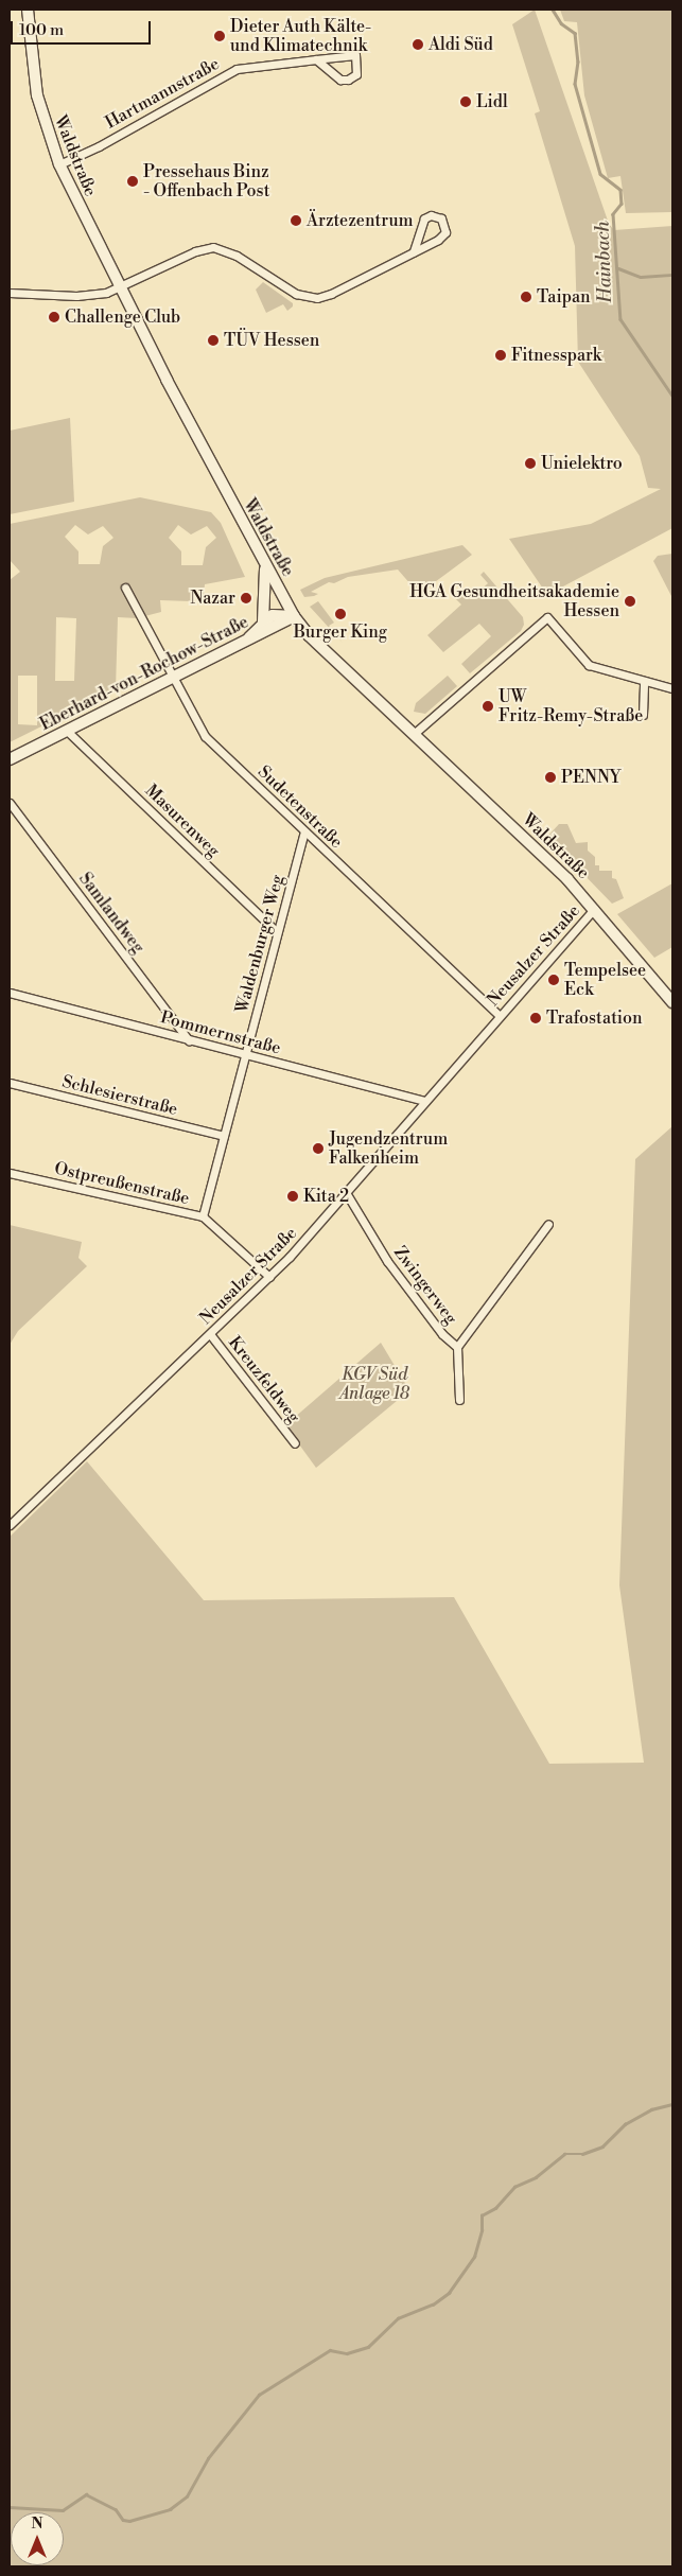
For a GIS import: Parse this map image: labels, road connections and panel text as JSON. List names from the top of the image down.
{
  "streets": {
    "main road": ["Waldstraße", "Eberhard-von-Rochow-Straße"],
    "street": [
      "Hartmannstraße",
      "Sudetenstraße",
      "Masurenweg",
      "Samlandweg",
      "Waldenburger Weg",
      "Neusalzer Straße",
      "Pommernstraße",
      "Schlesierstraße",
      "Ostpreußenstraße",
      "Zwingerweg",
      "Kreuzfeldweg"
    ]
  },
  "crossings": [
    ["Hartmannstraße", "Waldstraße"],
    ["Waldstraße", "Eberhard-von-Rochow-Straße"],
    ["Waldstraße", "Neusalzer Straße"],
    ["Eberhard-von-Rochow-Straße", "Sudetenstraße"],
    ["Eberhard-von-Rochow-Straße", "Masurenweg"],
    ["Sudetenstraße", "Waldenburger Weg"],
    ["Sudetenstraße", "Neusalzer Straße"],
    ["Masurenweg", "Waldenburger Weg"],
    ["Samlandweg", "Pommernstraße"],
    ["Waldenburger Weg", "Pommernstraße"],
    ["Waldenburger Weg", "Schlesierstraße"],
    ["Waldenburger Weg", "Ostpreußenstraße"],
    ["Neusalzer Straße", "Pommernstraße"],
    ["Neusalzer Straße", "Ostpreußenstraße"],
    ["Neusalzer Straße", "Zwingerweg"],
    ["Neusalzer Straße", "Kreuzfeldweg"]
  ],
  "water": ["Hainbach"],
  "parks": ["KGV Süd Anlage 18"],
  "places": [
    "Dieter Auth Kälte- und Klimatechnik",
    "Aldi Süd",
    "Lidl",
    "Pressehaus Binz - Offenbach Post",
    "Ärztezentrum",
    "Taipan",
    "Challenge Club",
    "TÜV Hessen",
    "Fitnesspark",
    "Unielektro",
    "Nazar",
    "HGA Gesundheitsakademie Hessen",
    "Burger King",
    "UW Fritz-Remy-Straße",
    "PENNY",
    "Tempelsee Eck",
    "Trafostation",
    "Jugendzentrum Falkenheim",
    "Kita 2"
  ],
  "scale_bar": "100 m",
  "north": "top"
}
